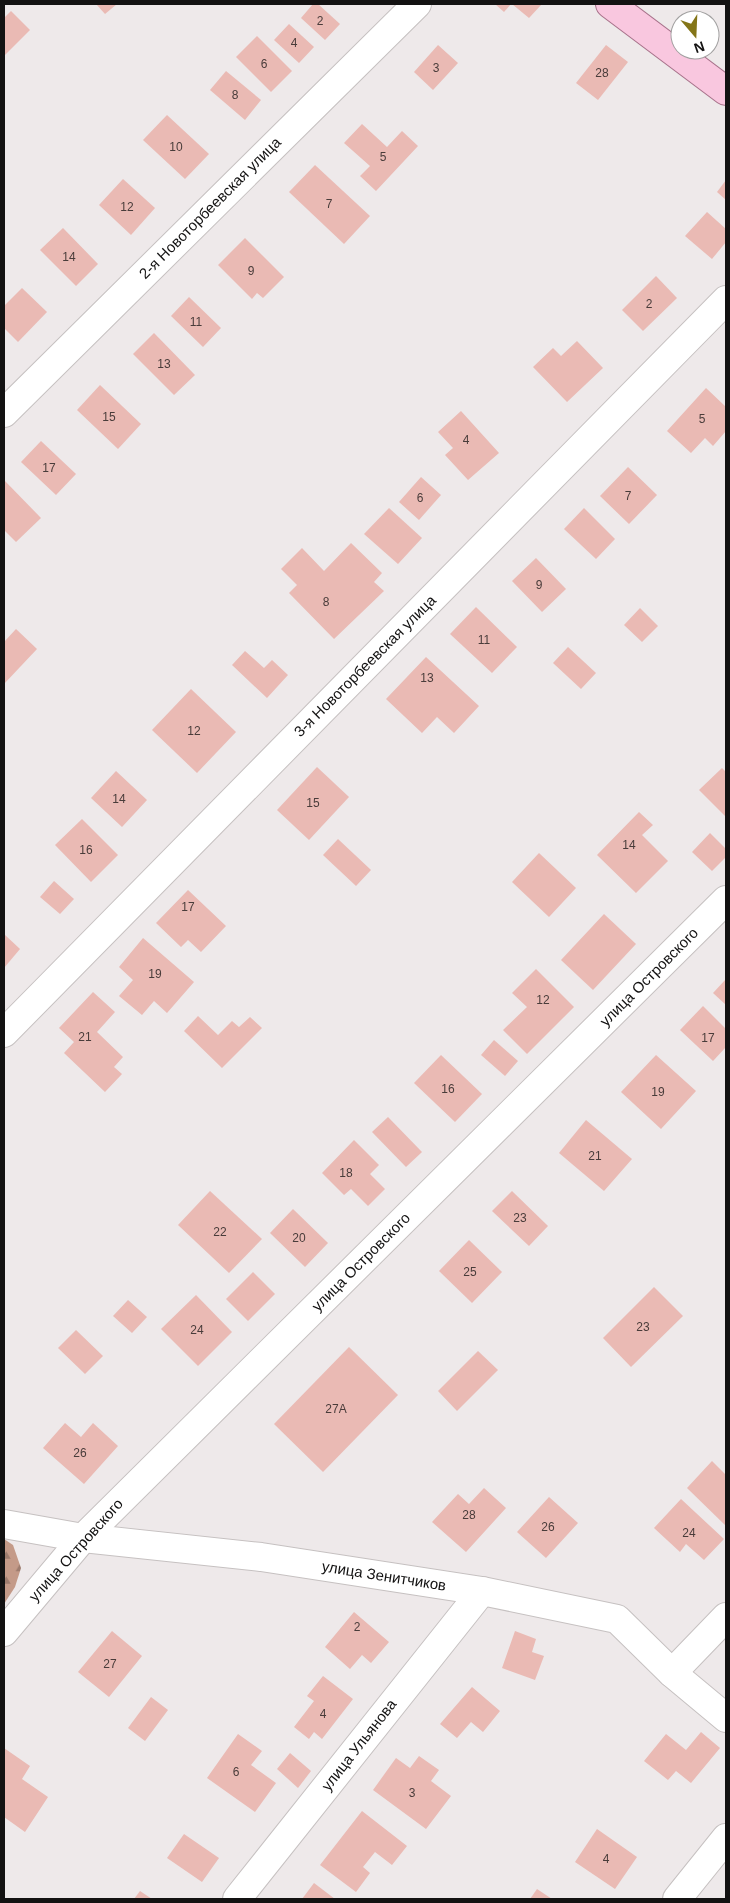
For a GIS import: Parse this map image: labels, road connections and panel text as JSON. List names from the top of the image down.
{
  "streets": {
    "street": [
      "2-я Новоторбеевская улица",
      "3-я Новоторбеевская улица",
      "улица Островского",
      "улица Зенитчиков",
      "улица Ульянова"
    ]
  },
  "crossings": [
    ["улица Островского", "улица Зенитчиков"],
    ["улица Зенитчиков", "улица Ульянова"]
  ],
  "house_numbers": [
    "2",
    "4",
    "6",
    "3",
    "28",
    "8",
    "10",
    "5",
    "7",
    "12",
    "14",
    "9",
    "2",
    "11",
    "13",
    "15",
    "5",
    "4",
    "17",
    "7",
    "6",
    "9",
    "8",
    "11",
    "13",
    "12",
    "14",
    "15",
    "14",
    "16",
    "17",
    "19",
    "12",
    "21",
    "17",
    "16",
    "19",
    "21",
    "18",
    "23",
    "22",
    "20",
    "25",
    "23",
    "24",
    "27А",
    "26",
    "28",
    "26",
    "24",
    "2",
    "27",
    "4",
    "6",
    "3",
    "4"
  ],
  "north": "bottom"
}
